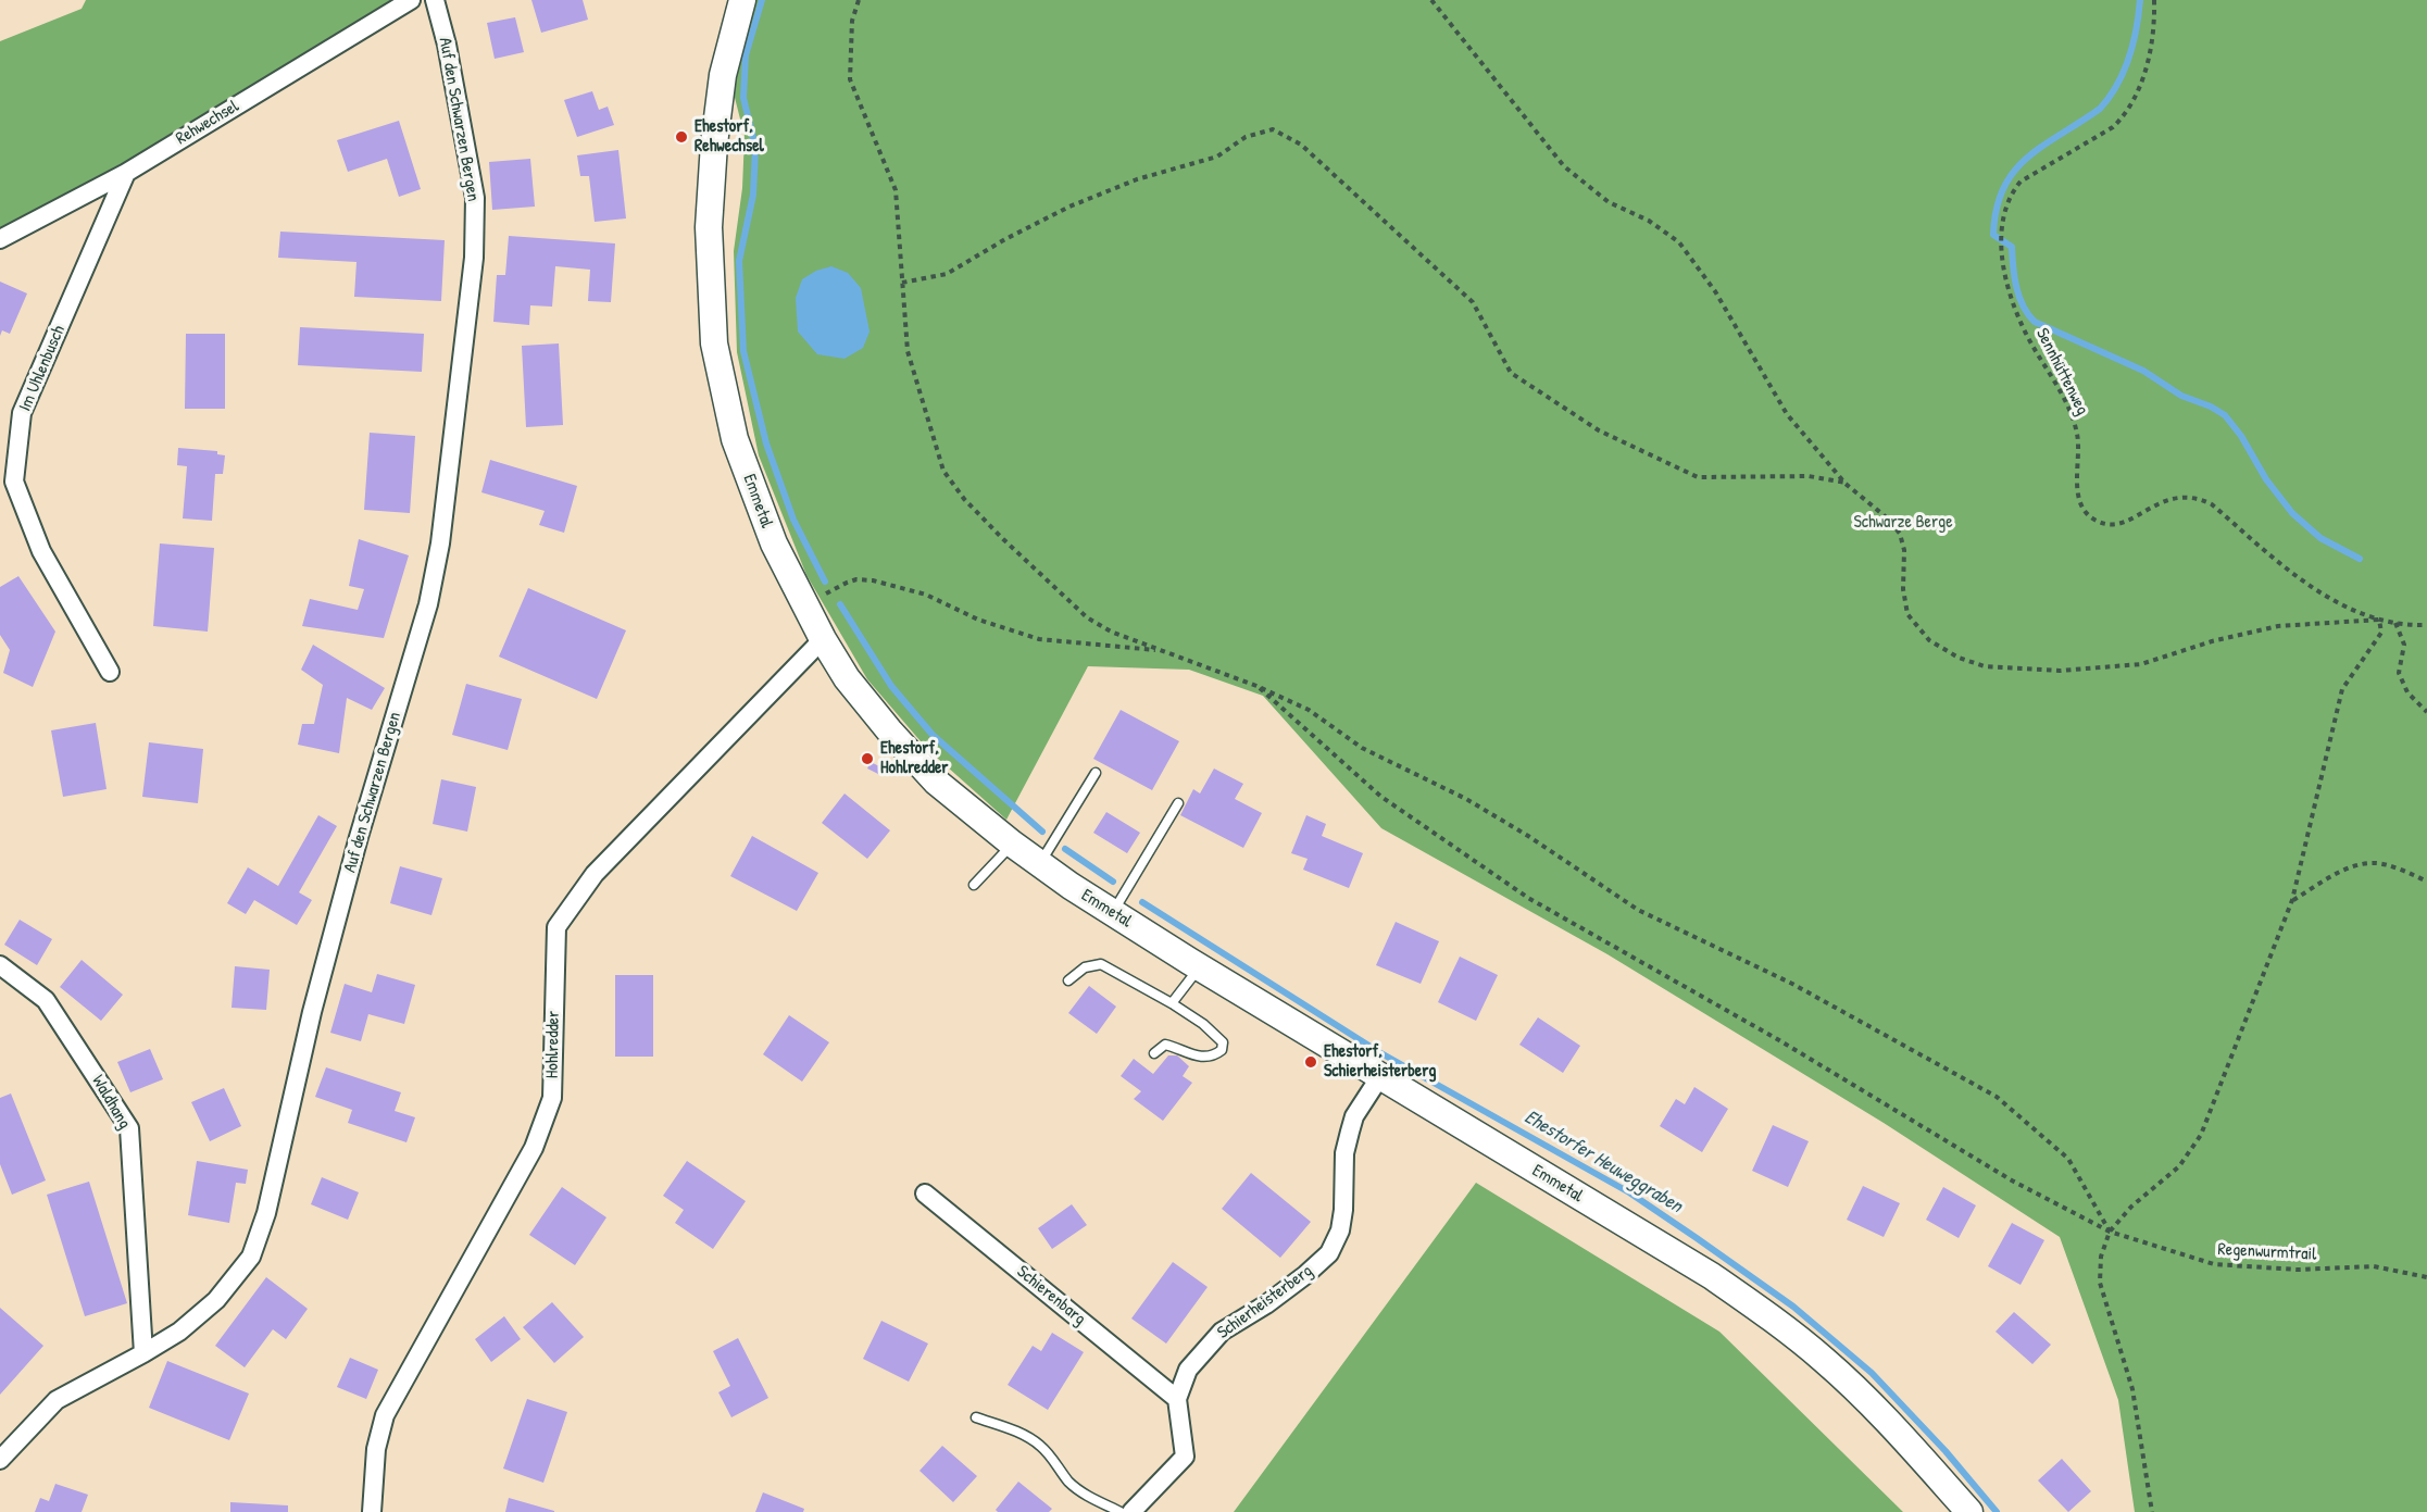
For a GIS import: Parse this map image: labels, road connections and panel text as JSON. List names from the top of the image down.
{
  "streets": {
    "main road": ["Emmetal"],
    "street": [
      "Auf den Schwarzen Bergen",
      "Rehwechsel",
      "Im Uhlenbusch",
      "Hohlredder",
      "Waldhang",
      "Schierenbarg",
      "Schierheisterberg"
    ],
    "path": ["Sennhüttenweg", "Regenwurmtrail"]
  },
  "crossings": [
    ["Auf den Schwarzen Bergen", "Waldhang"],
    ["Rehwechsel", "Im Uhlenbusch"],
    ["Emmetal", "Hohlredder"],
    ["Emmetal", "Schierheisterberg"],
    ["Schierenbarg", "Schierheisterberg"]
  ],
  "water": ["Ehestorfer Heuweggraben"],
  "parks": ["Schwarze Berge"],
  "places": ["Ehestorf, Rehwechsel", "Ehestorf, Hohlredder", "Ehestorf, Schierheisterberg"]
}
